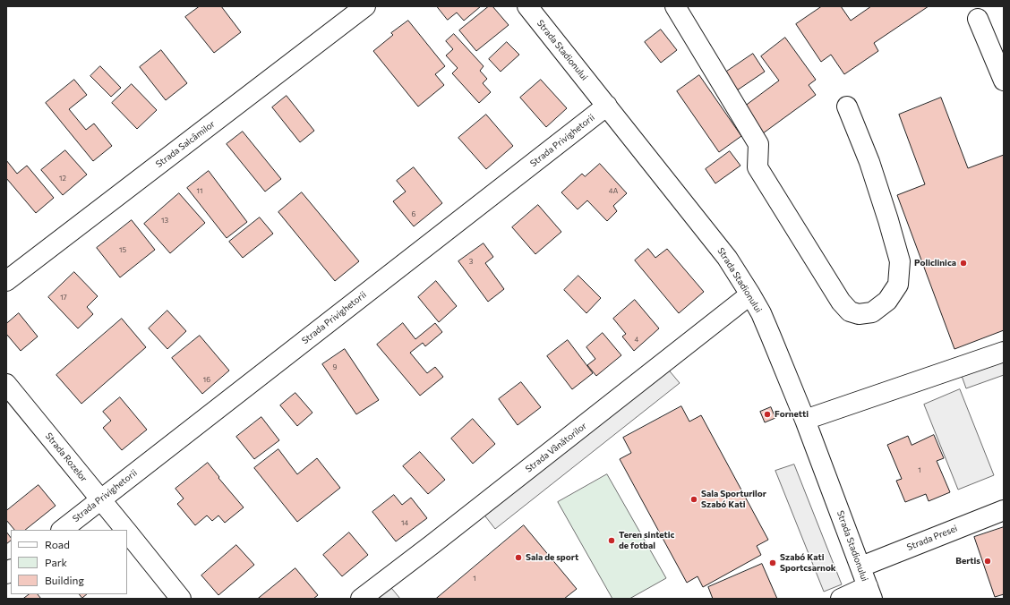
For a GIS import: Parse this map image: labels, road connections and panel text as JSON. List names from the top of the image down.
{
  "streets": {
    "street": [
      "Strada Stadionului",
      "Strada Privighetorii",
      "Strada Salcâmilor",
      "Strada Vânătorilor",
      "Strada Rozelor",
      "Strada Presei"
    ]
  },
  "crossings": [
    ["Strada Stadionului", "Strada Privighetorii"],
    ["Strada Stadionului", "Strada Vânătorilor"],
    ["Strada Stadionului", "Strada Presei"],
    ["Strada Privighetorii", "Strada Rozelor"]
  ],
  "places": [
    "Policlinica",
    "Fornetti",
    "Sala Sporturilor Szabó Kati",
    "Teren sintetic de fotbal",
    "Sala de sport",
    "Bertis",
    "Szabó Kati Sportcsarnok"
  ],
  "house_numbers": [
    "12",
    "11",
    "4A",
    "6",
    "13",
    "15",
    "3",
    "17",
    "4",
    "9",
    "16",
    "1",
    "14",
    "1"
  ],
  "legend": ["Road", "Park", "Building"]
}
